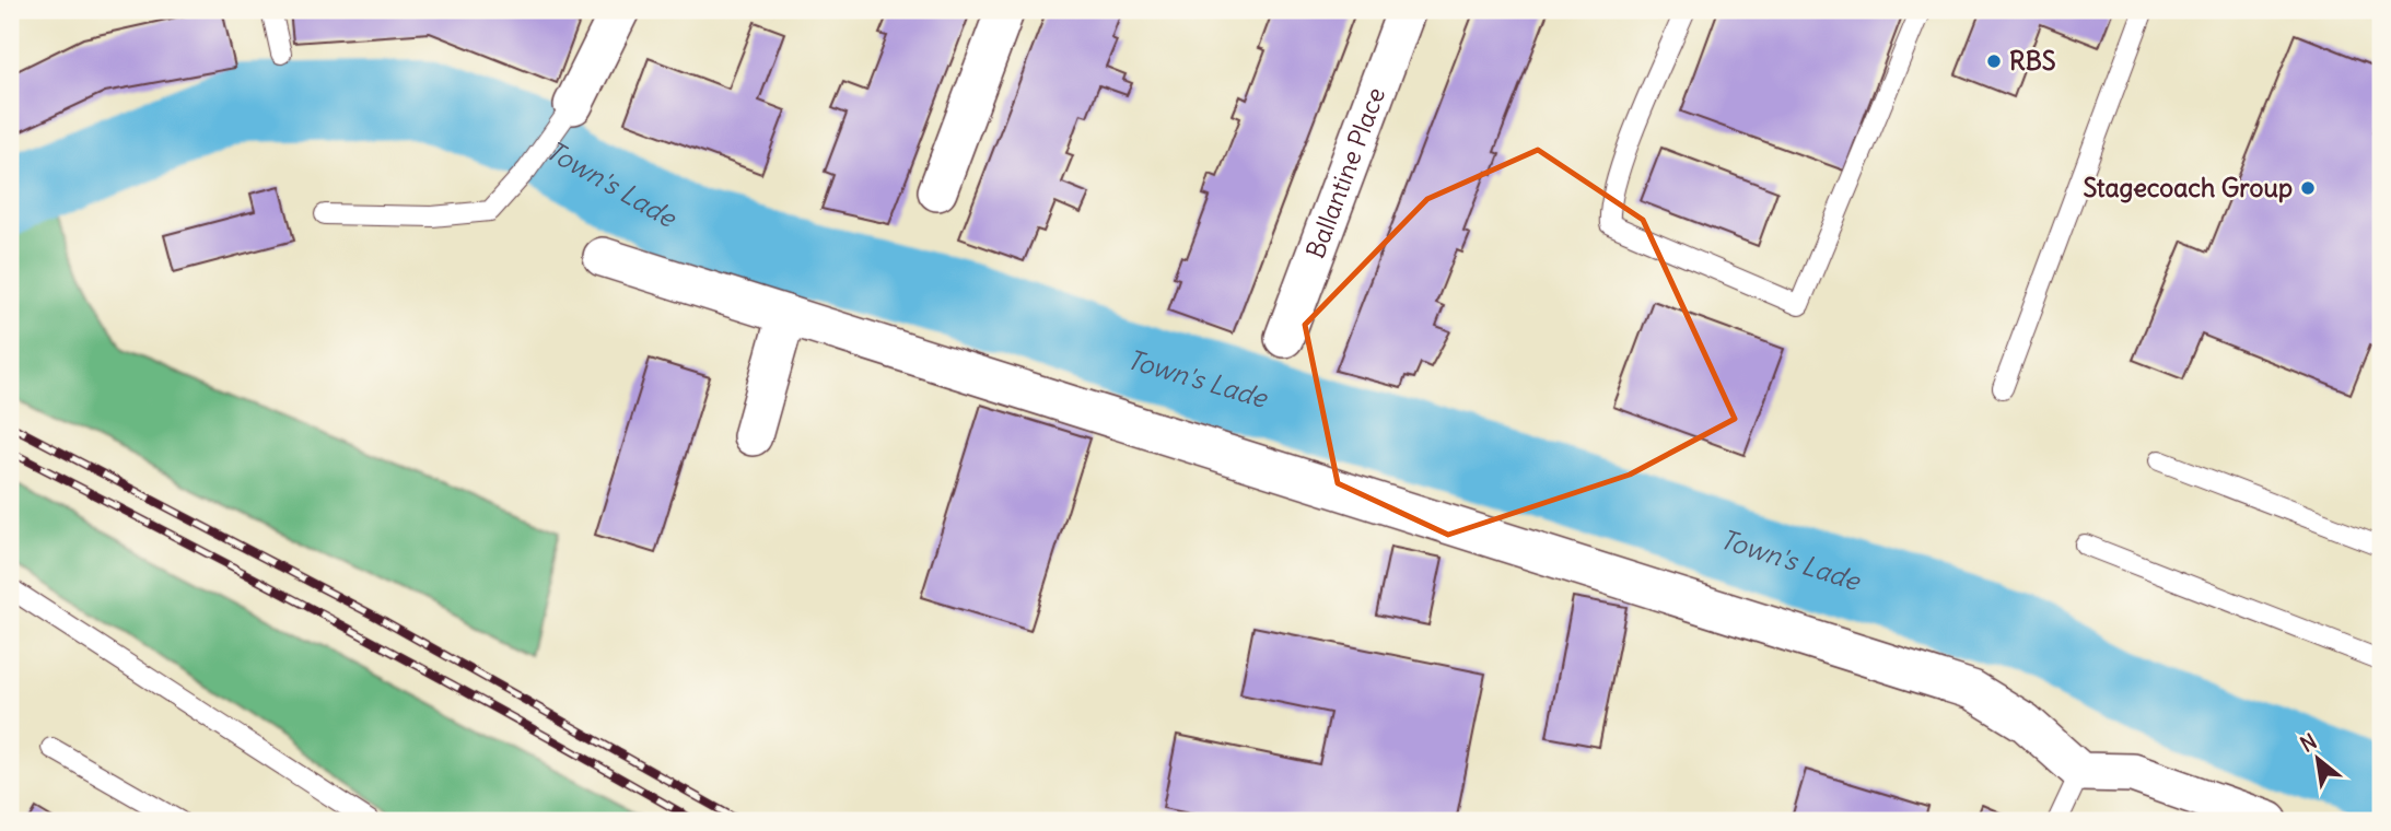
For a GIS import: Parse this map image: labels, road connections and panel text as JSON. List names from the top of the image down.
{
  "streets": {
    "street": ["Ballantine Place"]
  },
  "water": ["Town's Lade"],
  "places": ["RBS", "Stagecoach Group"],
  "north": "top left"
}
